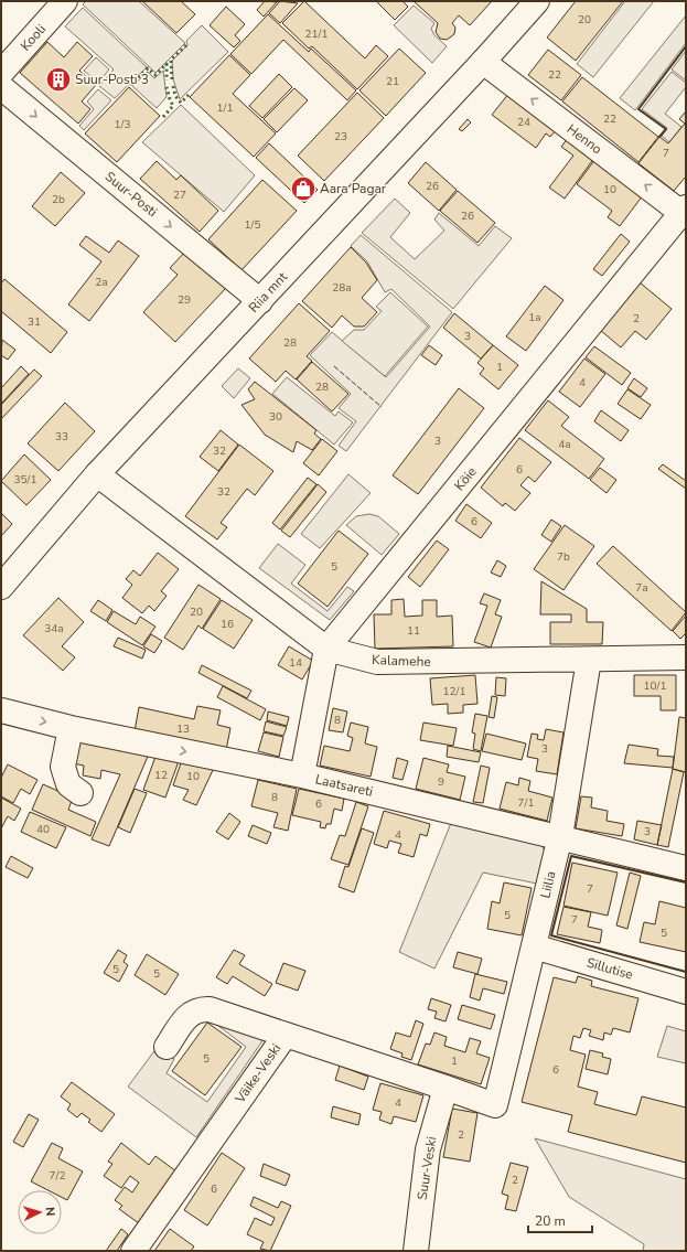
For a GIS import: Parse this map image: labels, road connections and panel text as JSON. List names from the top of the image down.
{
  "streets": {
    "street": [
      "Kooli",
      "Henno",
      "Suur-Posti",
      "Riia mnt",
      "Köie",
      "Kalamehe",
      "Laatsareti",
      "Liilia",
      "Sillutise",
      "Väike-Veski",
      "Suur-Veski"
    ]
  },
  "crossings": [
    ["Henno", "Riia mnt"],
    ["Henno", "Köie"],
    ["Suur-Posti", "Riia mnt"],
    ["Riia mnt", "Kalamehe"],
    ["Köie", "Kalamehe"],
    ["Köie", "Laatsareti"],
    ["Kalamehe", "Liilia"],
    ["Laatsareti", "Liilia"],
    ["Liilia", "Sillutise"],
    ["Liilia", "Väike-Veski"],
    ["Väike-Veski", "Suur-Veski"]
  ],
  "one_way": ["Henno", "Suur-Posti", "Laatsareti"],
  "places": {
    "building": ["Suur-Posti 3"],
    "shop": ["Aara Pagar"]
  },
  "house_numbers": [
    "20",
    "21/1",
    "22",
    "21",
    "1/1",
    "22",
    "24",
    "1/3",
    "23",
    "7",
    "26",
    "10",
    "27",
    "2b",
    "26",
    "1/5",
    "2a",
    "28a",
    "29",
    "1a",
    "2",
    "31",
    "3",
    "28",
    "1",
    "4",
    "28",
    "30",
    "33",
    "3",
    "4a",
    "32",
    "6",
    "35/1",
    "32",
    "6",
    "7b",
    "5",
    "7a",
    "20",
    "16",
    "34a",
    "11",
    "14",
    "10/1",
    "12/1",
    "8",
    "13",
    "3",
    "12",
    "10",
    "9",
    "8",
    "7/1",
    "6",
    "40",
    "3",
    "4",
    "7",
    "5",
    "7",
    "5",
    "5",
    "5",
    "5",
    "1",
    "6",
    "4",
    "2",
    "7/2",
    "2",
    "6"
  ],
  "scale_bar": "20 m",
  "north": "right"
}
